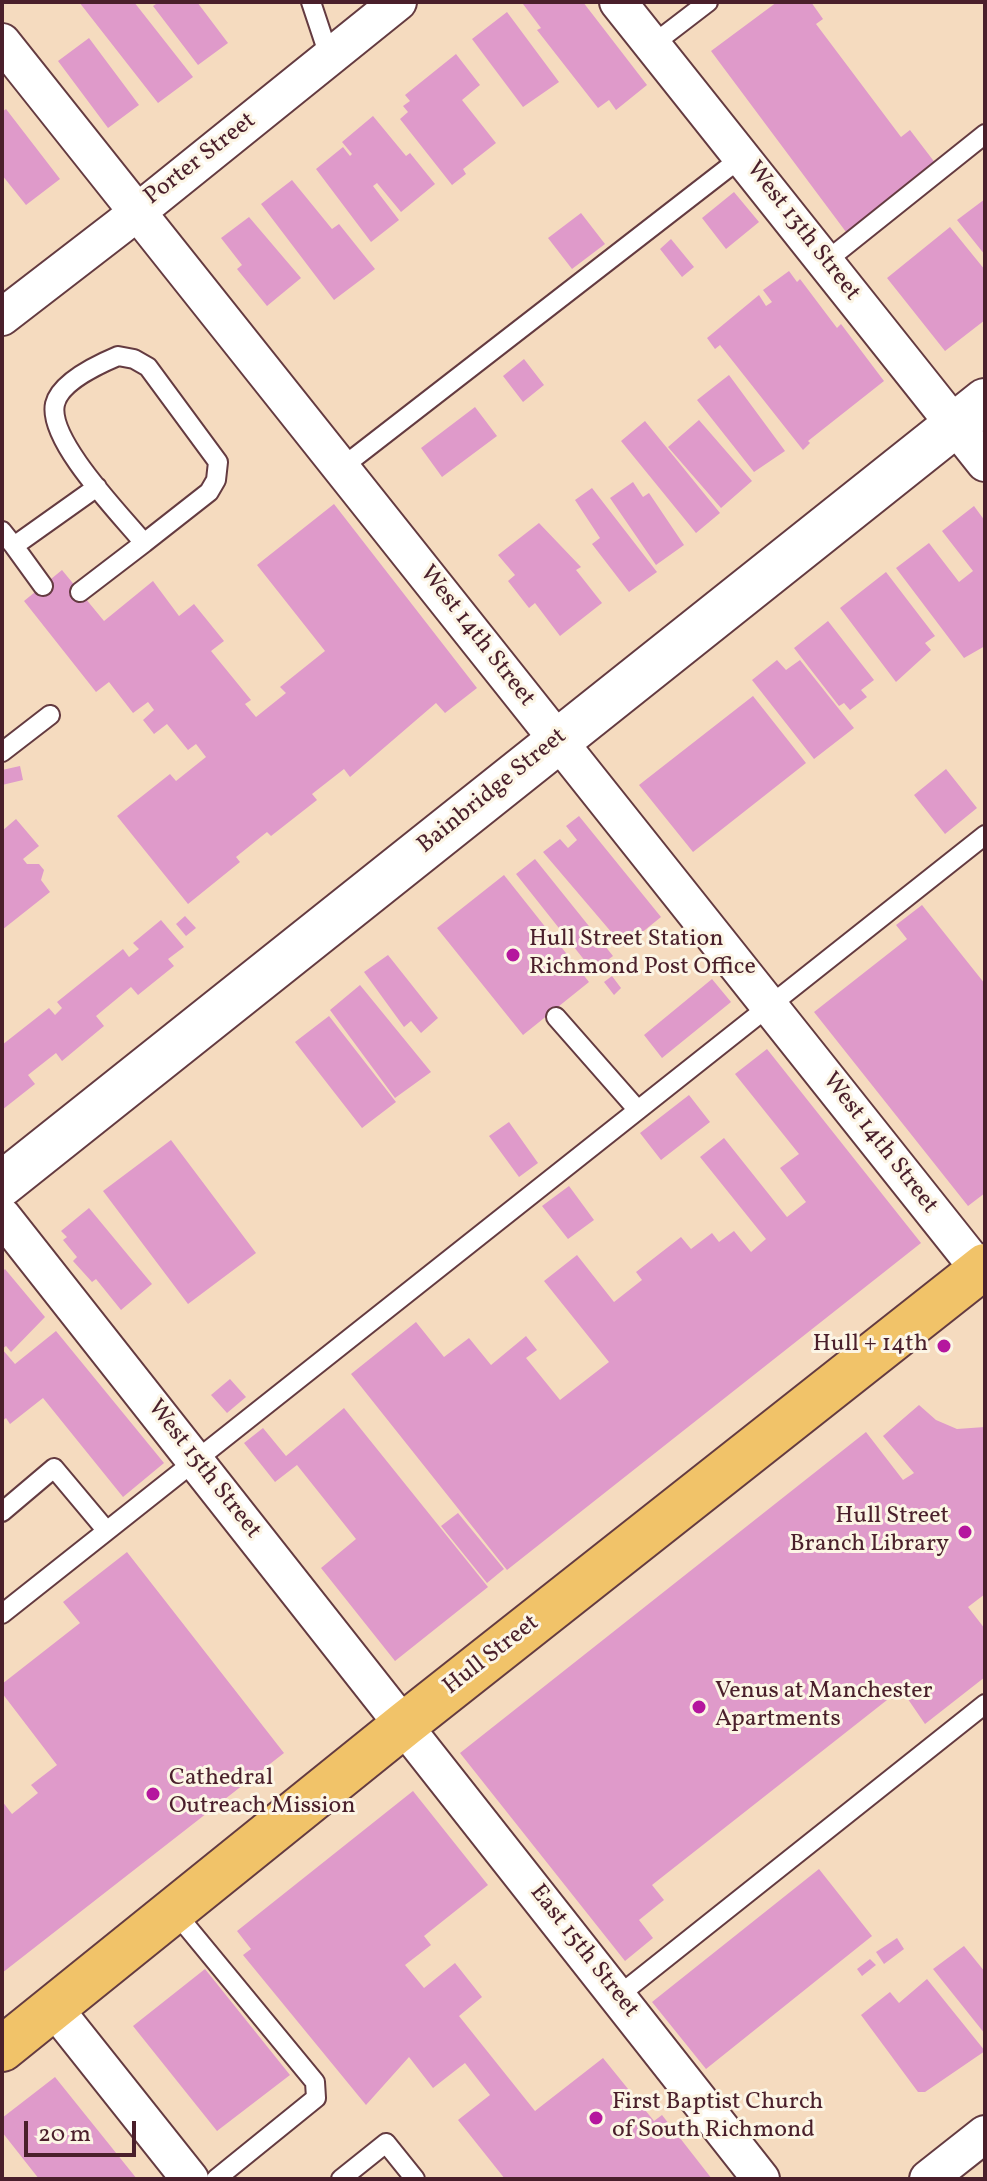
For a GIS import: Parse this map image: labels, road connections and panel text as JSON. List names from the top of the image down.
{
  "streets": {
    "main road": ["Hull Street"],
    "street": [
      "Porter Street",
      "West 13th Street",
      "West 14th Street",
      "Bainbridge Street",
      "West 15th Street",
      "East 15th Street"
    ]
  },
  "crossings": [
    ["Porter Street", "West 14th Street"],
    ["West 13th Street", "Bainbridge Street"],
    ["West 14th Street", "Bainbridge Street"],
    ["West 14th Street", "Hull Street"],
    ["West 15th Street", "Hull Street"],
    ["West 15th Street", "East 15th Street"],
    ["Hull Street", "East 15th Street"]
  ],
  "places": [
    "Hull Street Station Richmond Post Office",
    "Hull + 14th",
    "Hull Street Branch Library",
    "Venus at Manchester Apartments",
    "Cathedral Outreach Mission",
    "First Baptist Church of South Richmond"
  ],
  "scale_bar": "20 m"
}
